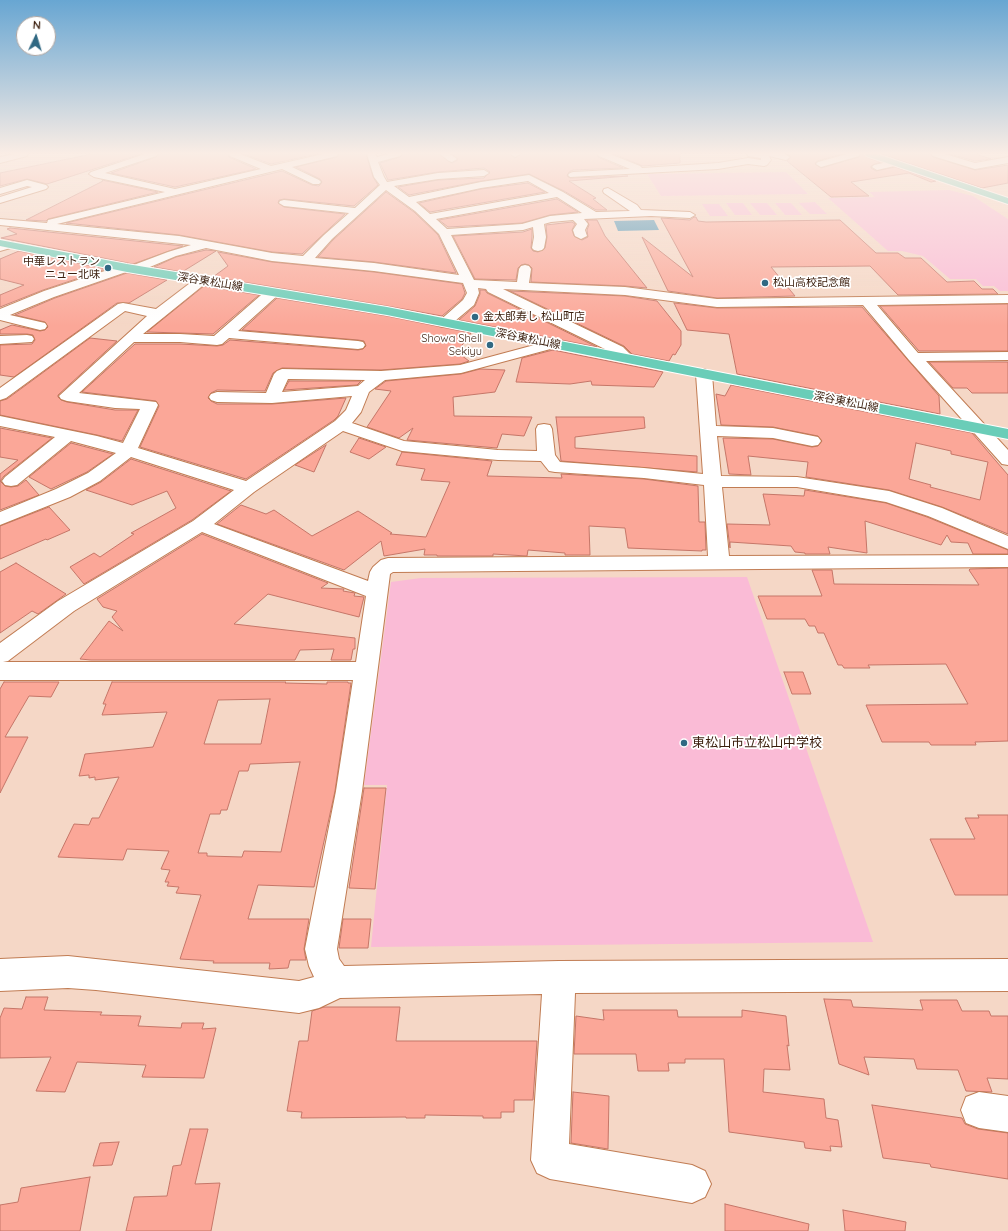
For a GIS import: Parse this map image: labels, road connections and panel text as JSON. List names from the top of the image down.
{
  "streets": {
    "main road": ["深谷東松山線"]
  },
  "places": [
    "中華レストラン ニュー北味",
    "松山高校記念館",
    "金太郎寿し 松山町店",
    "Showa Shell Sekiyu",
    "東松山市立松山中学校"
  ],
  "north": "top"
}
